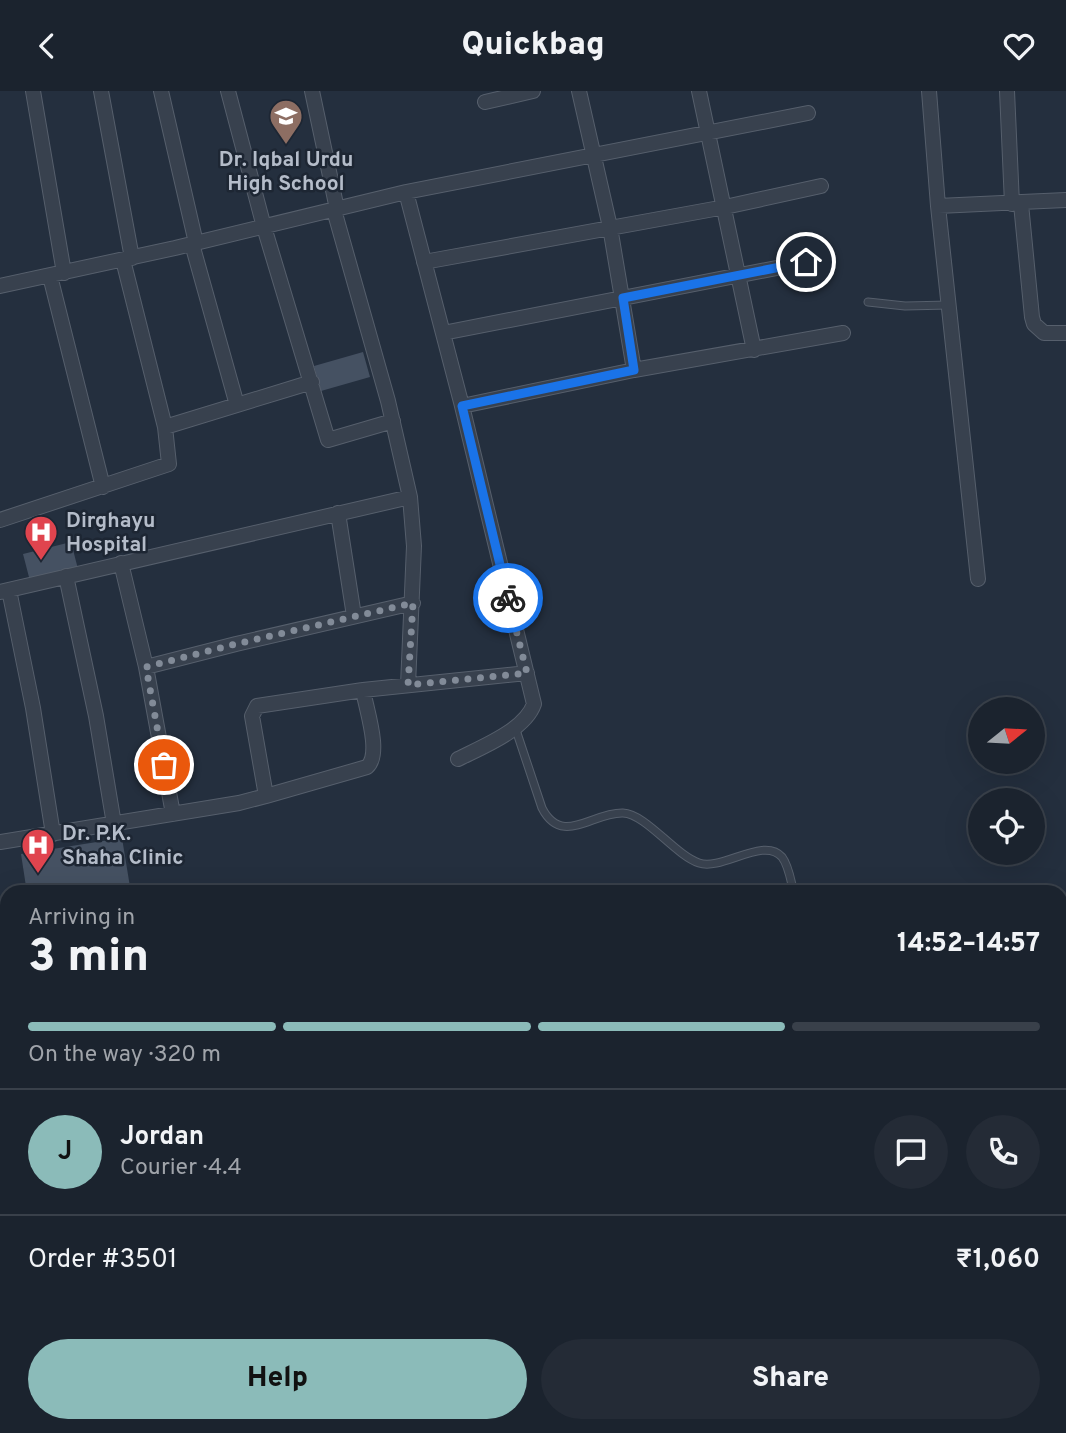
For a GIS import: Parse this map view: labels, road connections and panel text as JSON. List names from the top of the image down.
{
  "places": {
    "school or university": ["Dr. Iqbal Urdu High School"],
    "hospital": ["Dirghayu Hospital", "Dr. P.K. Shaha Clinic"]
  },
  "north": "right",
  "page": {
    "header": "Quickbag",
    "heading": ["3 min", "Arriving in", "14:52–14:57"],
    "panel": [
      "Jordan",
      "Courier · 4.4",
      "Order #3501",
      "₹1,060"
    ],
    "bar": "On the way · 320 m",
    "round": "J",
    "buttons": ["Help", "Share"]
  }
}
